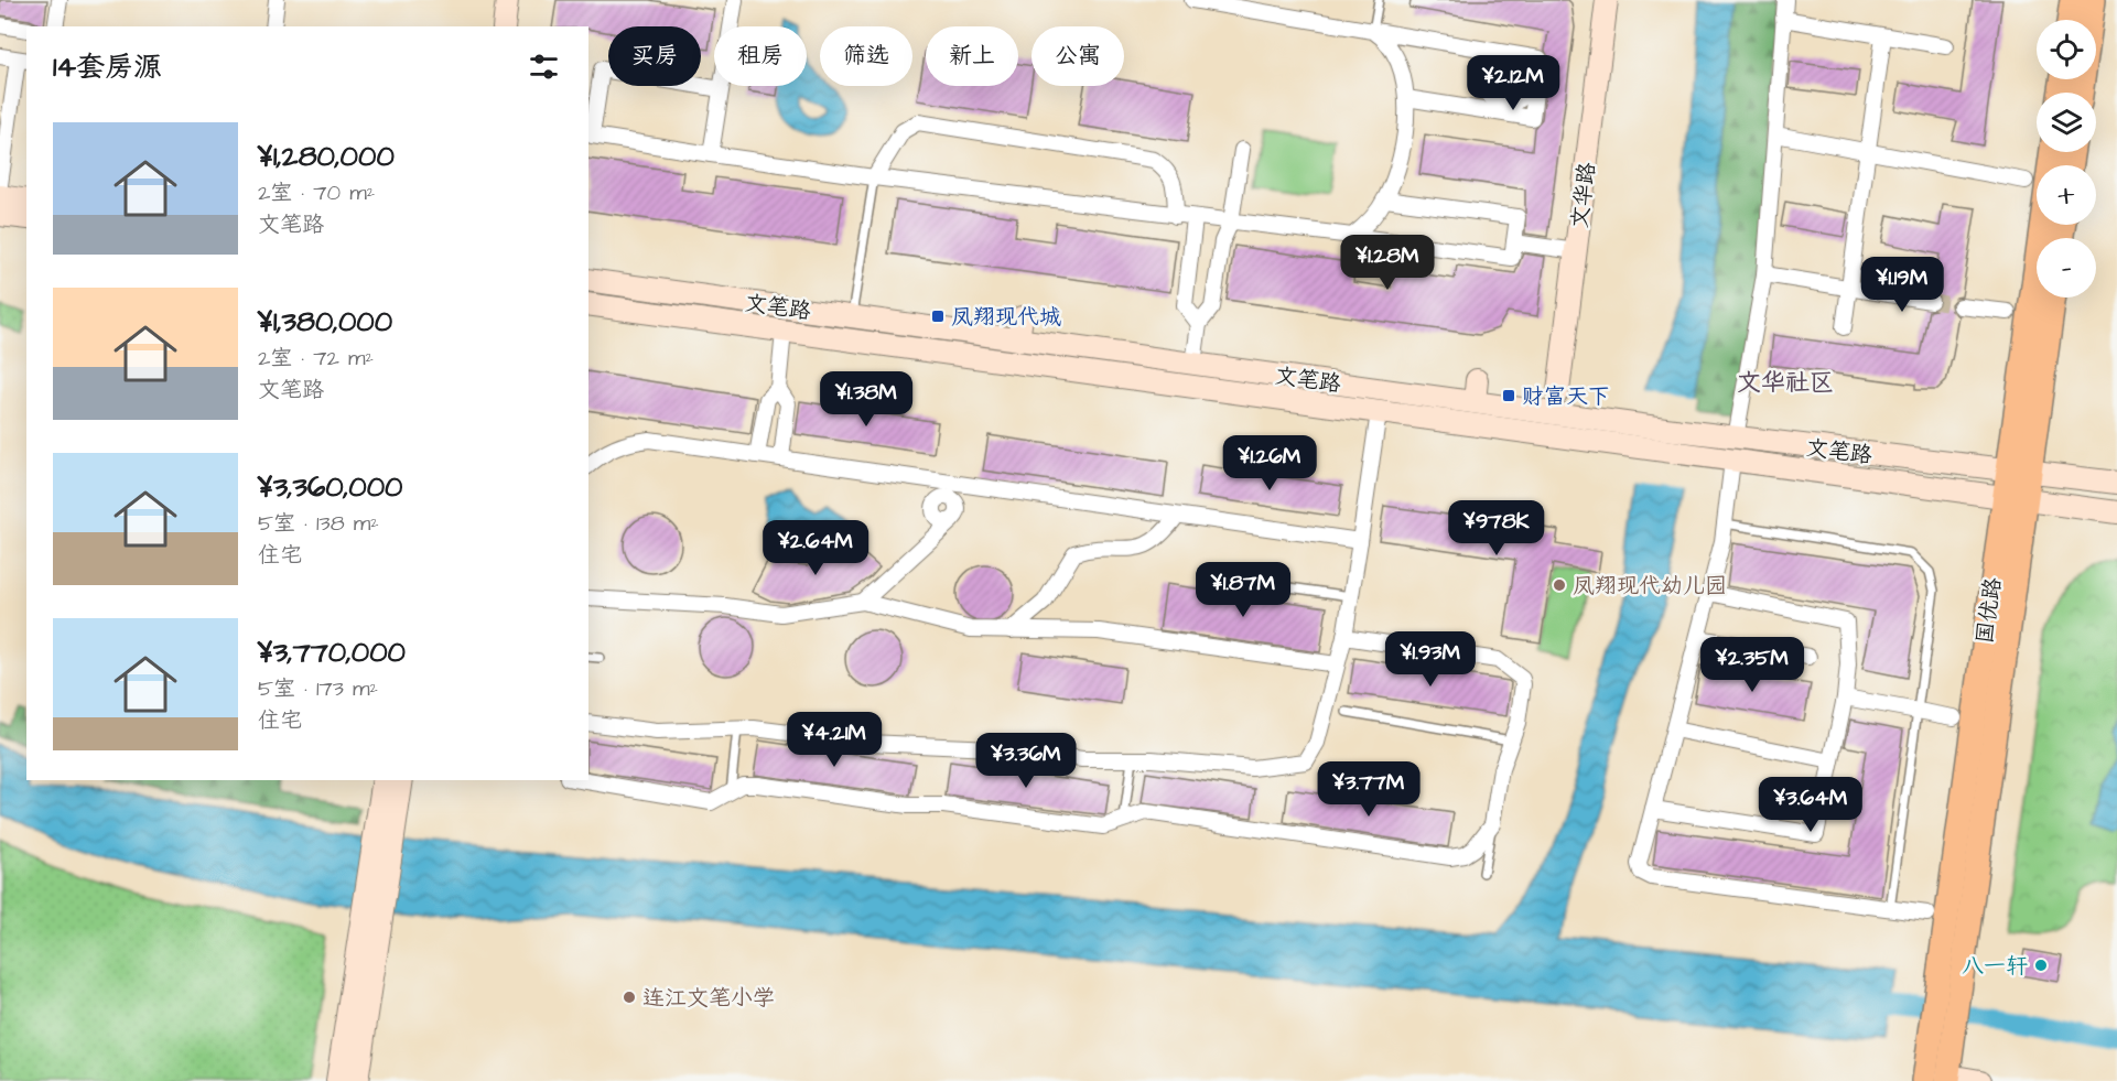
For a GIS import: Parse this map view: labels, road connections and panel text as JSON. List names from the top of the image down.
{
  "streets": {
    "main road": ["文华路", "文笔路", "国优路"]
  },
  "crossings": [
    ["文笔路", "国优路"]
  ],
  "districts": ["文华社区"],
  "places": {
    "transit": ["凤翔现代城", "财富天下"],
    "other": ["凤翔现代幼儿园", "八一轩", "连江文笔小学"]
  },
  "page": {
    "map_buttons": ["+", "−"],
    "chip": [
      "买房",
      "租房",
      "筛选",
      "新上",
      "公寓"
    ],
    "heading": "14套房源",
    "price": [
      "¥2.12M",
      "¥1.28M",
      "¥1.19M",
      "¥1.38M",
      "¥1.26M",
      "¥978K",
      "¥2.64M",
      "¥1.87M",
      "¥1.93M",
      "¥2.35M",
      "¥4.21M",
      "¥3.36M",
      "¥3.77M",
      "¥3.64M"
    ],
    "list": [
      {
        "name": "¥1,280,000",
        "note": "2室 · 70 m² · 文笔路"
      },
      {
        "name": "¥1,380,000",
        "note": "2室 · 72 m² · 文笔路"
      },
      {
        "name": "¥3,360,000",
        "note": "5室 · 138 m² · 住宅"
      },
      {
        "name": "¥3,770,000",
        "note": "5室 · 173 m² · 住宅"
      }
    ]
  }
}
